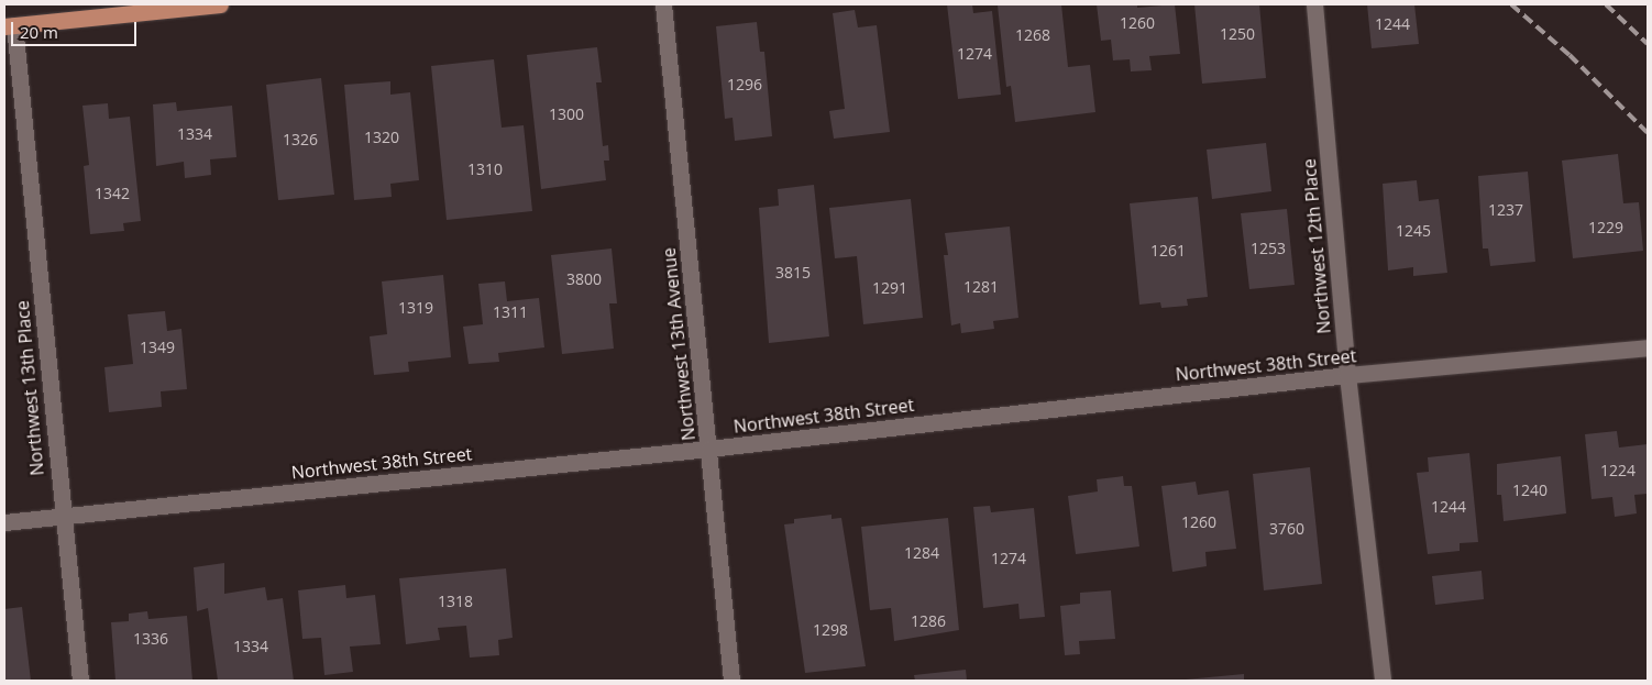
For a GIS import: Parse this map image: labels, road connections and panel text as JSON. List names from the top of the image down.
{
  "streets": {
    "street": [
      "Northwest 12th Place",
      "Northwest 13th Avenue",
      "Northwest 38th Street",
      "Northwest 13th Place"
    ]
  },
  "crossings": [
    ["Northwest 12th Place", "Northwest 38th Street"],
    ["Northwest 13th Avenue", "Northwest 38th Street"],
    ["Northwest 38th Street", "Northwest 13th Place"]
  ],
  "house_numbers": [
    "1260",
    "1244",
    "1250",
    "1268",
    "1274",
    "1296",
    "1300",
    "1334",
    "1320",
    "1326",
    "1310",
    "1342",
    "1237",
    "1229",
    "1245",
    "1253",
    "1261",
    "3815",
    "3800",
    "1281",
    "1291",
    "1319",
    "1311",
    "1349",
    "1224",
    "1240",
    "1244",
    "1260",
    "3760",
    "1284",
    "1274",
    "1318",
    "1286",
    "1298",
    "1336",
    "1334"
  ],
  "scale_bar": "20 m"
}
